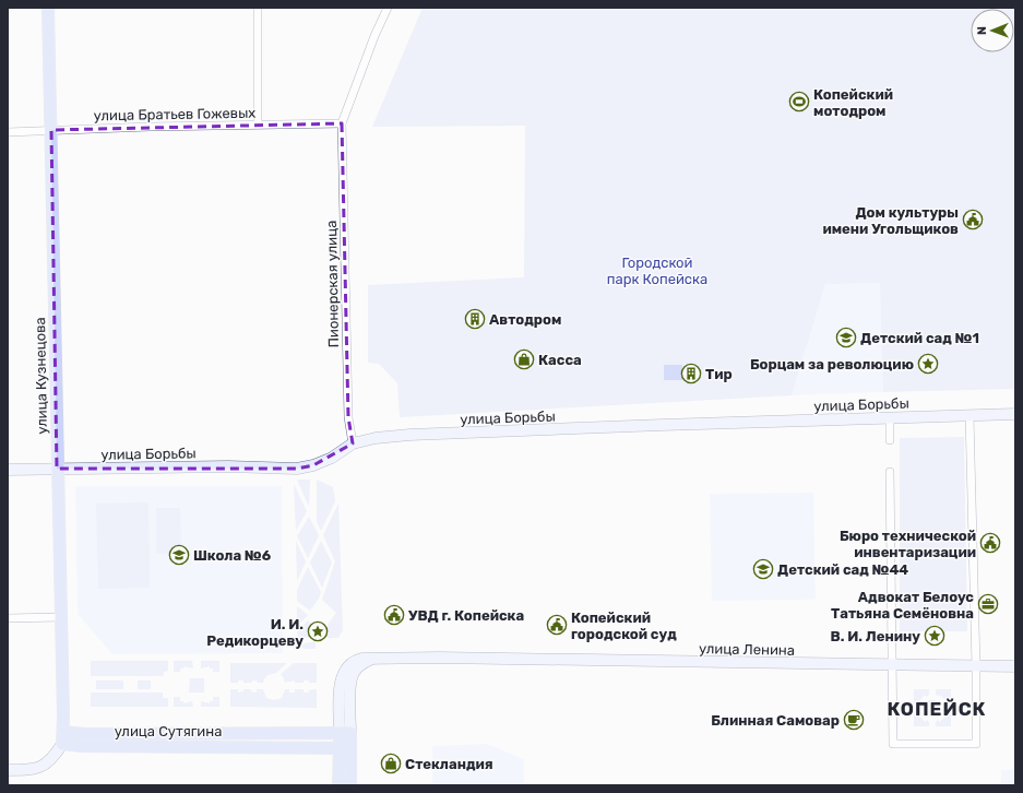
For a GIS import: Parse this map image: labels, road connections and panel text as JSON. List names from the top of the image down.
{
  "streets": {
    "main road": ["улица Кузнецова", "улица Сутягина"],
    "street": [
      "улица Братьев Гожевых",
      "Пионерская улица",
      "улица Борьбы",
      "улица Ленина"
    ]
  },
  "crossings": [
    ["улица Братьев Гожевых", "Пионерская улица"],
    ["улица Братьев Гожевых", "улица Кузнецова"],
    ["Пионерская улица", "улица Борьбы"],
    ["улица Кузнецова", "улица Борьбы"],
    ["улица Кузнецова", "улица Сутягина"],
    ["улица Ленина", "улица Сутягина"]
  ],
  "districts": ["КОПЕЙСК"],
  "parks": ["Городской парк Копейска"],
  "places": {
    "sports": ["Копейский мотодром"],
    "public building": [
      "Дом культуры имени Угольщиков",
      "Бюро технической инвентаризации",
      "УВД г. Копейска",
      "Копейский городской суд"
    ],
    "building": ["Автодром", "Тир"],
    "school or university": ["Детский сад №1", "Школа №6", "Детский сад №44"],
    "shop": ["Касса", "Стекландия"],
    "place": ["Борцам за революцию", "И. И. Редикорцеву", "В. И. Ленину"],
    "office": ["Адвокат Белоус Татьяна Семёновна"],
    "cafe": ["Блинная Самовар"]
  },
  "north": "left"
}
